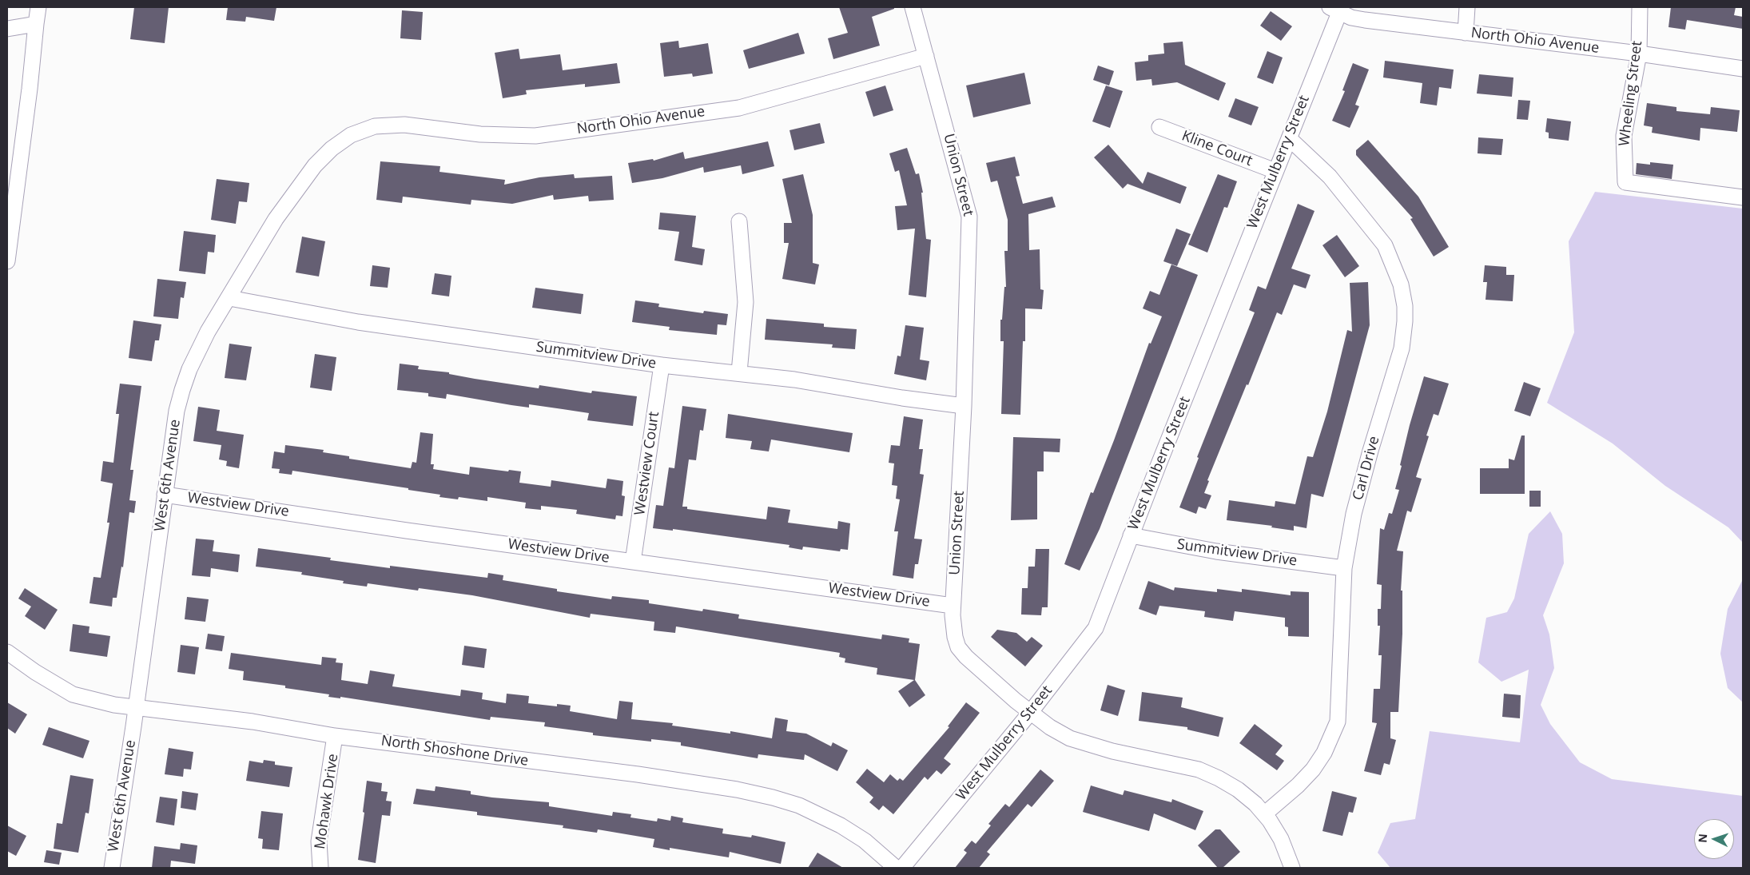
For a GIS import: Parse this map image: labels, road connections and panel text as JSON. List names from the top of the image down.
{
  "streets": {
    "street": [
      "North Ohio Avenue",
      "Wheeling Street",
      "Kline Court",
      "West Mulberry Street",
      "Union Street",
      "Summitview Drive",
      "Westview Court",
      "Carl Drive",
      "West 6th Avenue",
      "Westview Drive",
      "North Shoshone Drive",
      "Mohawk Drive"
    ]
  },
  "crossings": [
    ["North Ohio Avenue", "Wheeling Street"],
    ["North Ohio Avenue", "West Mulberry Street"],
    ["North Ohio Avenue", "Union Street"],
    ["North Ohio Avenue", "West 6th Avenue"],
    ["Kline Court", "West Mulberry Street"],
    ["West Mulberry Street", "Union Street"],
    ["West Mulberry Street", "Summitview Drive"],
    ["West Mulberry Street", "Carl Drive"],
    ["Union Street", "Summitview Drive"],
    ["Union Street", "Carl Drive"],
    ["Union Street", "Westview Drive"],
    ["Summitview Drive", "Westview Court"],
    ["Summitview Drive", "Carl Drive"],
    ["Summitview Drive", "West 6th Avenue"],
    ["Westview Court", "Westview Drive"],
    ["West 6th Avenue", "Westview Drive"],
    ["West 6th Avenue", "North Shoshone Drive"],
    ["North Shoshone Drive", "Mohawk Drive"]
  ],
  "north": "left"
}
